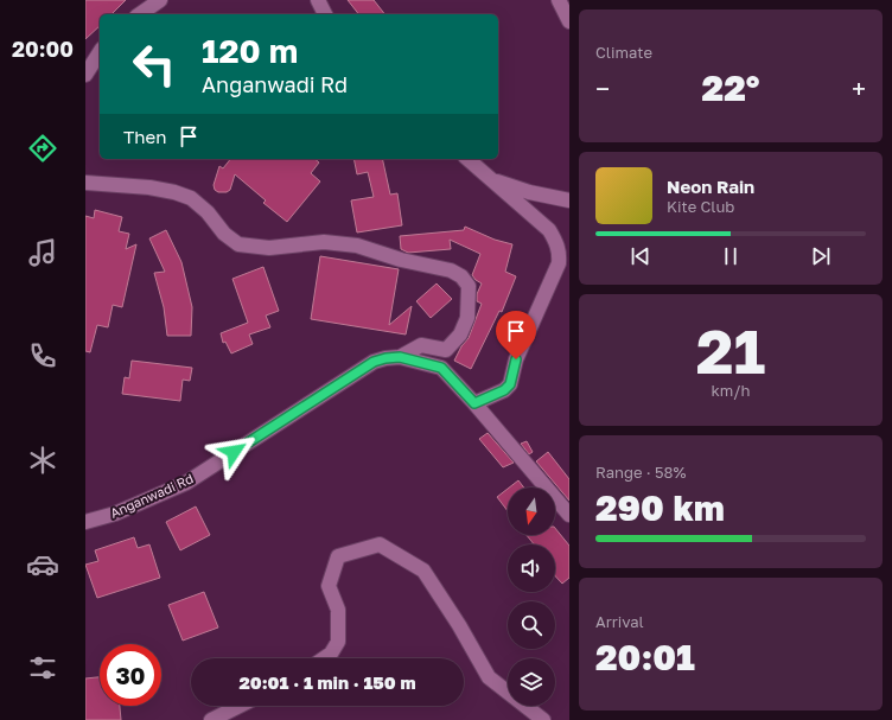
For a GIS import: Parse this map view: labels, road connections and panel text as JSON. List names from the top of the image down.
{
  "streets": {
    "street": ["Anganwadi Rd"]
  },
  "north": "bottom",
  "page": {
    "tabs": "20:00",
    "tile": [
      "Climate",
      ["21", "km/h"],
      ["Range · 58%", "290 km"],
      ["Arrival", "20:01"]
    ],
    "turn": ["120 m", "Anganwadi Rd"],
    "heat": ["−", "22°", "+"],
    "then": "Then",
    "song": ["Neon Rain", "Kite Club"],
    "limit": "30",
    "trip": "20:01 · 1 min · 150 m"
  }
}
